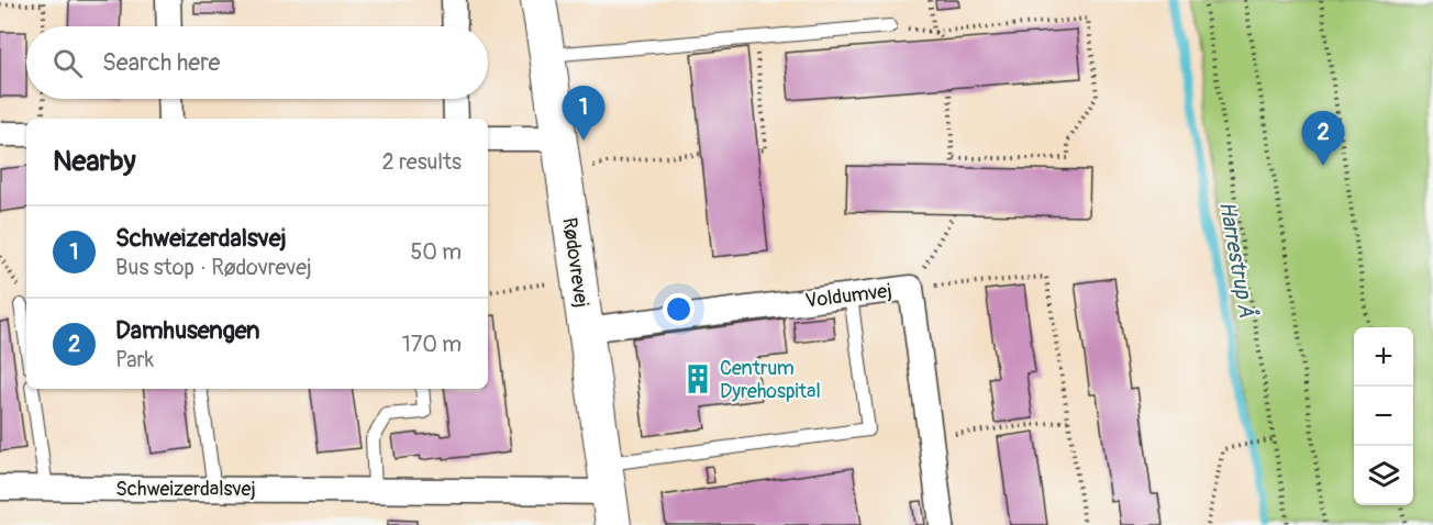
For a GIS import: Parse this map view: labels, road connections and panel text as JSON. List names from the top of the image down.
{
  "streets": {
    "street": ["Rødovrevej", "Voldumvej", "Schweizerdalsvej"]
  },
  "crossings": [
    ["Rødovrevej", "Voldumvej"],
    ["Rødovrevej", "Schweizerdalsvej"]
  ],
  "water": ["Harrestrup Å"],
  "places": {
    "building": ["Centrum Dyrehospital"]
  },
  "page": {
    "search": "Search here",
    "pins": ["1", "2"],
    "heading": ["Nearby", "2 results"],
    "list": [
      {
        "mark": "1",
        "name": "Schweizerdalsvej",
        "note": "Bus stop · Rødovrevej",
        "value": "50 m"
      },
      {
        "mark": "2",
        "name": "Damhusengen",
        "note": "Park",
        "value": "170 m"
      }
    ],
    "map_buttons": ["+", "−"]
  }
}
